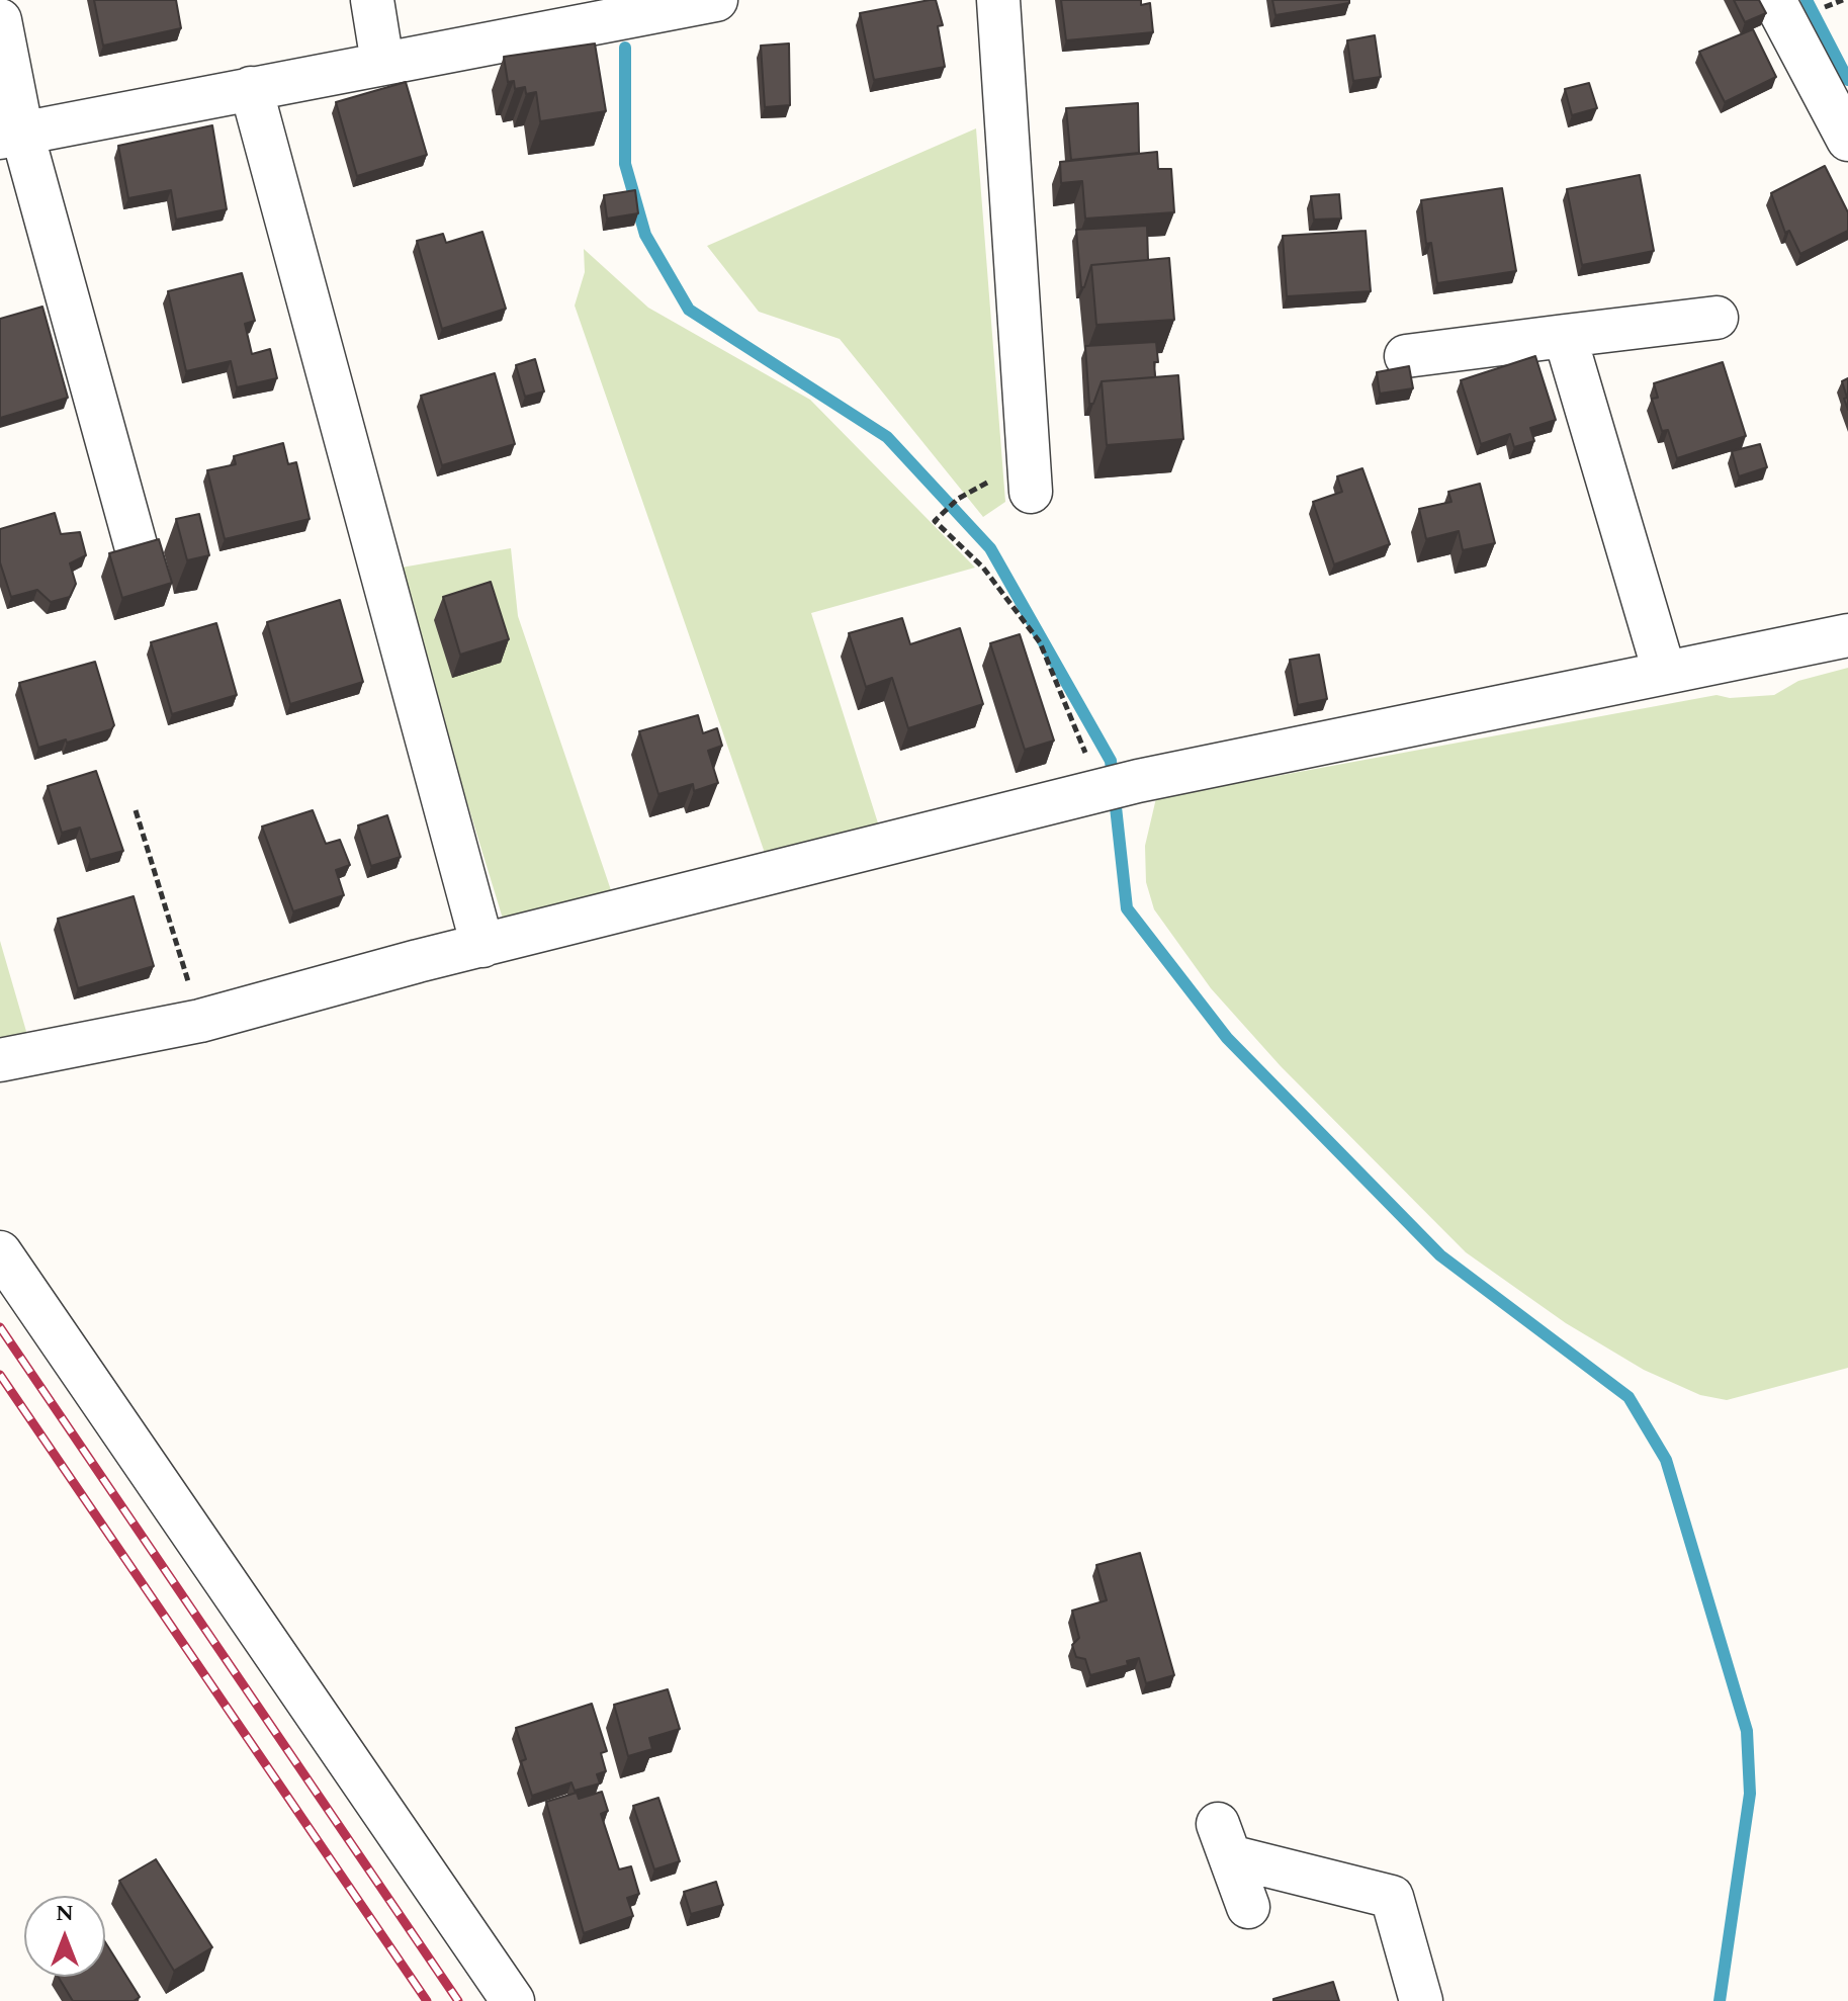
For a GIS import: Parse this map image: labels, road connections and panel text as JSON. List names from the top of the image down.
{
  "north": "top"
}
